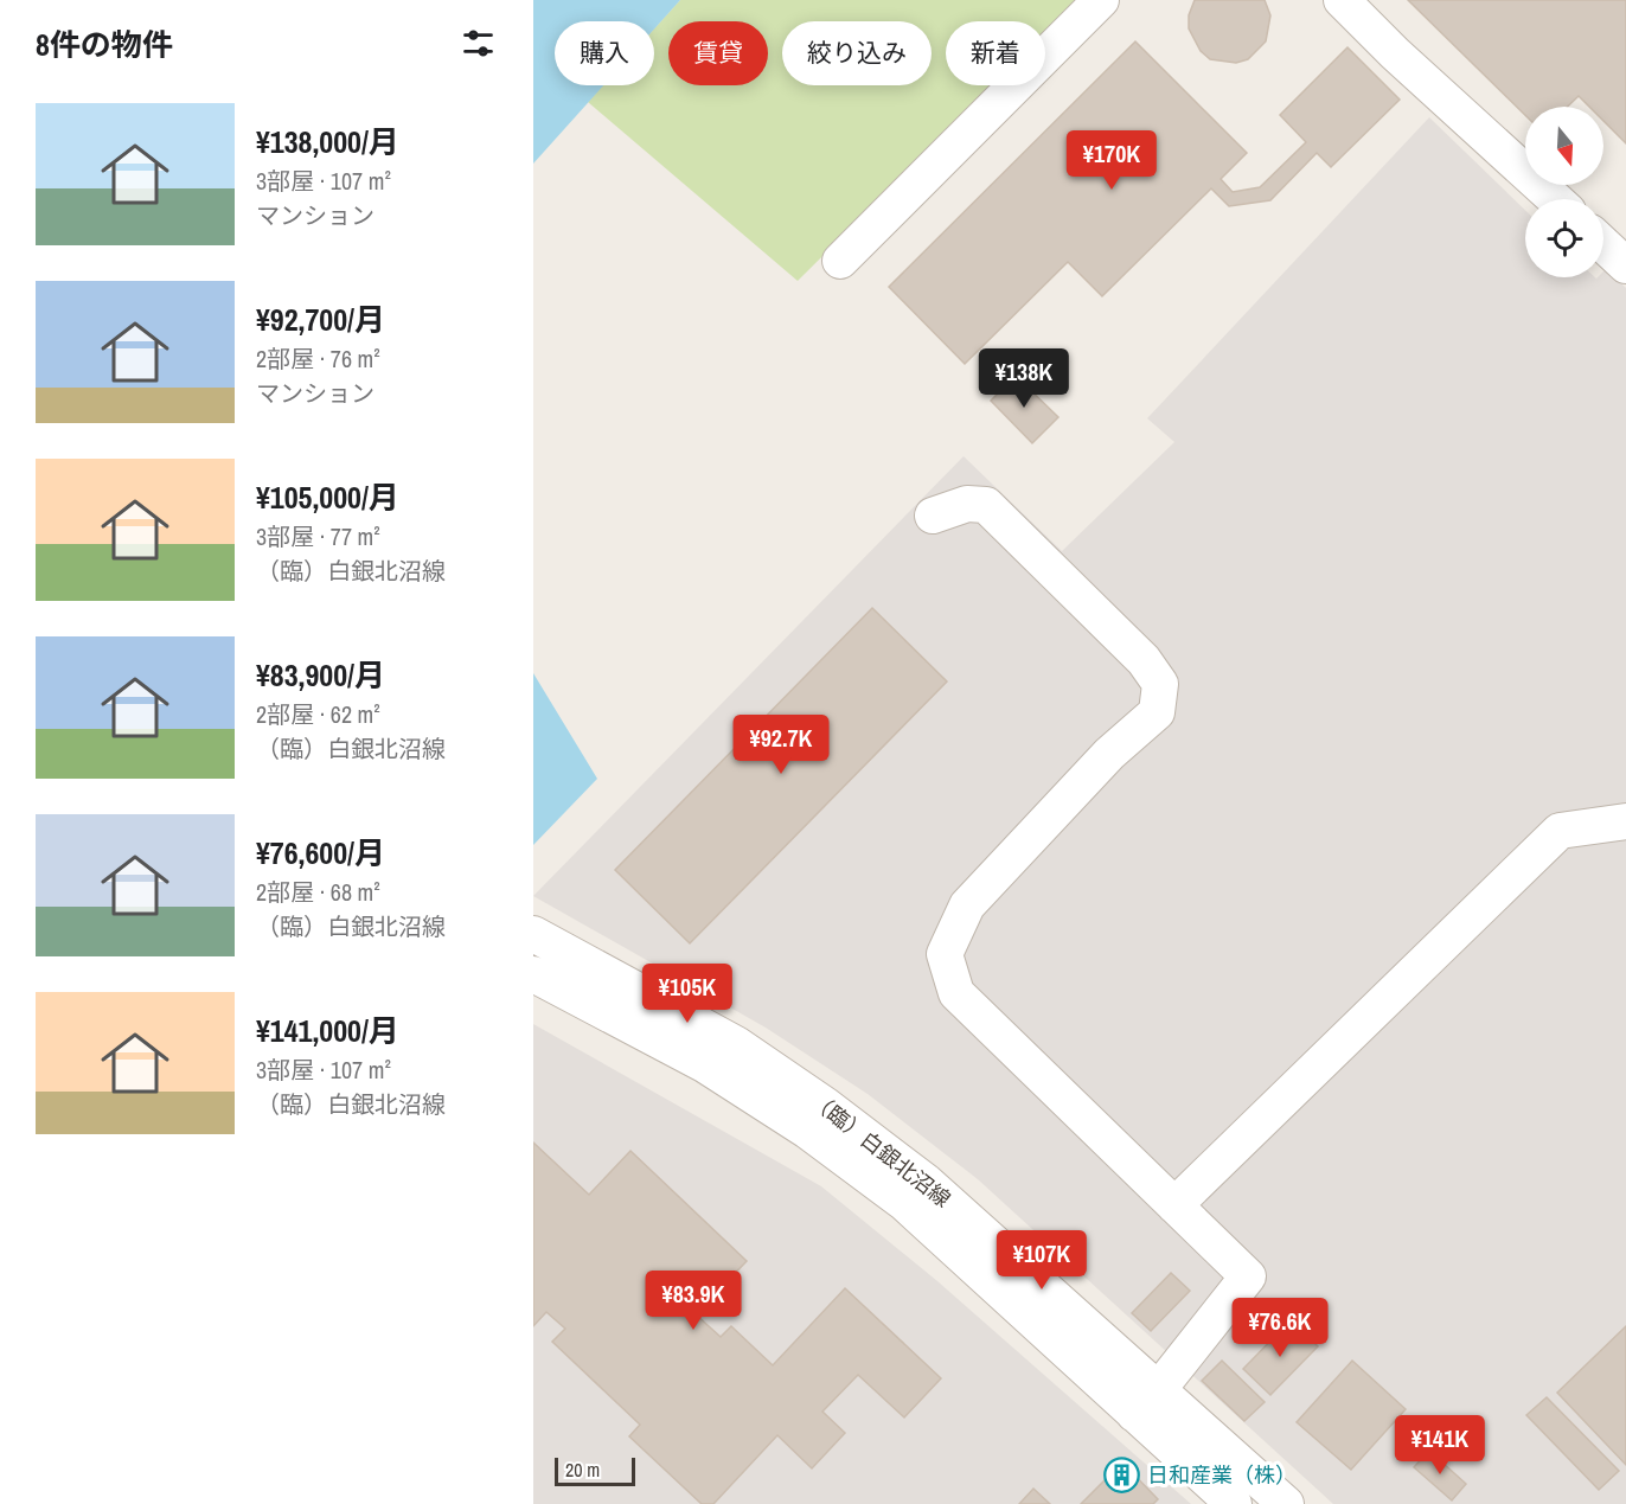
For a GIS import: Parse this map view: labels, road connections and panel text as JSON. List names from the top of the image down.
{
  "streets": {
    "street": ["（臨）白銀北沼線"]
  },
  "places": {
    "building": ["日和産業（株）"]
  },
  "scale_bar": "20 m",
  "north": "bottom",
  "page": {
    "heading": "8件の物件",
    "chip": [
      "購入",
      "賃貸",
      "絞り込み",
      "新着"
    ],
    "list": [
      {
        "name": "¥138,000/月",
        "note": "3部屋 · 107 m² · マンション"
      },
      {
        "name": "¥92,700/月",
        "note": "2部屋 · 76 m² · マンション"
      },
      {
        "name": "¥105,000/月",
        "note": "3部屋 · 77 m² · （臨）白銀北沼線"
      },
      {
        "name": "¥83,900/月",
        "note": "2部屋 · 62 m² · （臨）白銀北沼線"
      },
      {
        "name": "¥76,600/月",
        "note": "2部屋 · 68 m² · （臨）白銀北沼線"
      },
      {
        "name": "¥141,000/月",
        "note": "3部屋 · 107 m² · （臨）白銀北沼線"
      }
    ],
    "price": [
      "¥170K",
      "¥138K",
      "¥92.7K",
      "¥105K",
      "¥107K",
      "¥83.9K",
      "¥76.6K",
      "¥141K"
    ],
    "scale": "20 m"
  }
}
